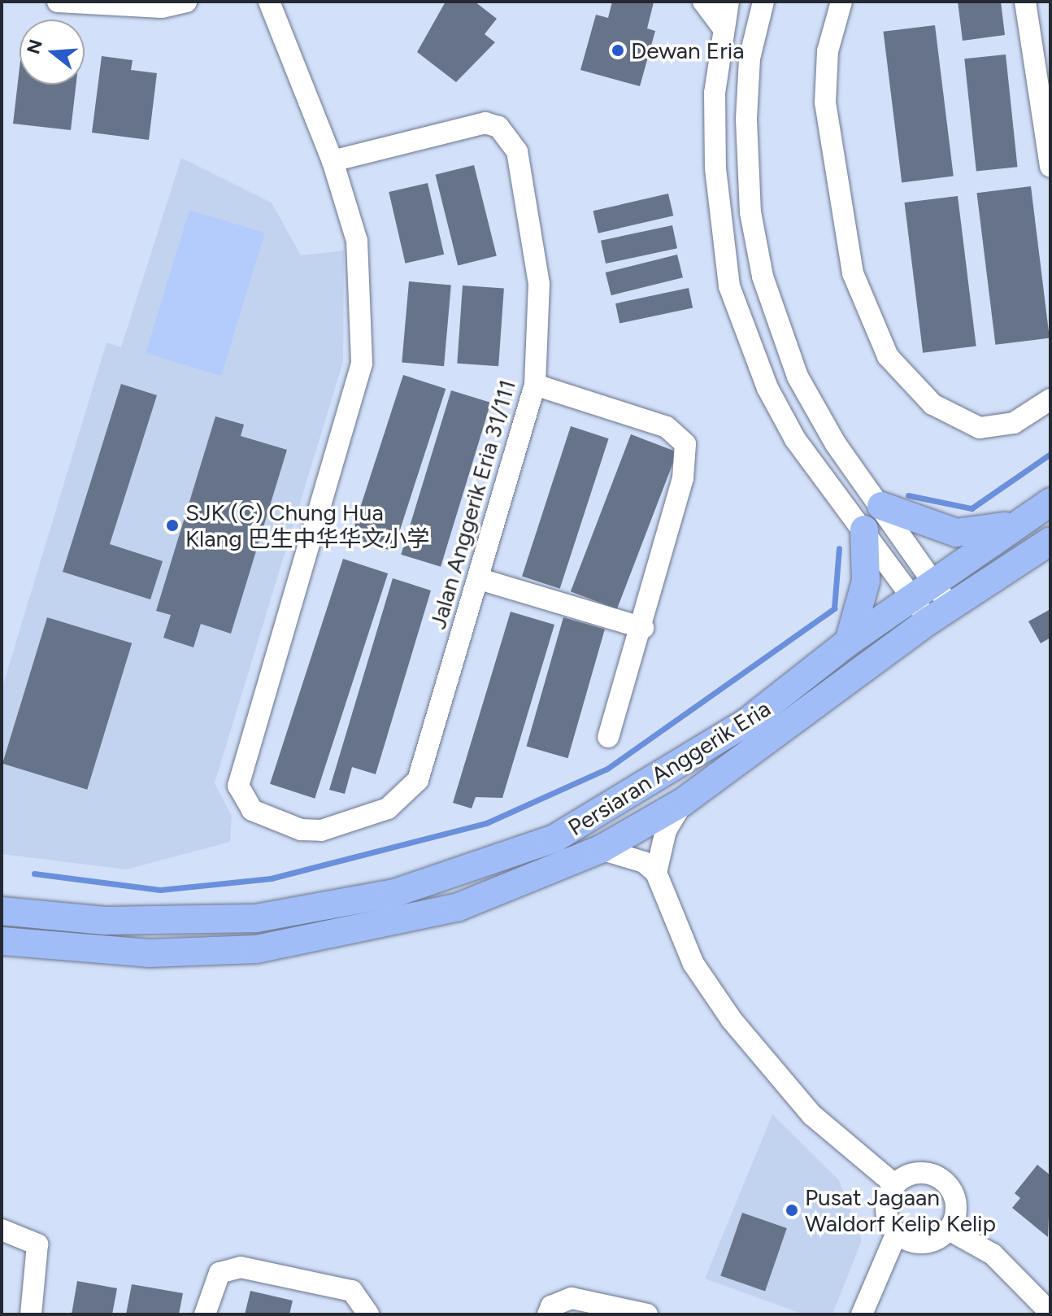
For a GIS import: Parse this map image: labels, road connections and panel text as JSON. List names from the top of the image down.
{
  "streets": {
    "main road": ["Persiaran Anggerik Eria"],
    "street": ["Jalan Anggerik Eria 31/111"]
  },
  "places": ["Dewan Eria", "SJK (C) Chung Hua Klang 巴生中华华文小学", "Pusat Jagaan Waldorf Kelip Kelip"],
  "north": "left"
}
